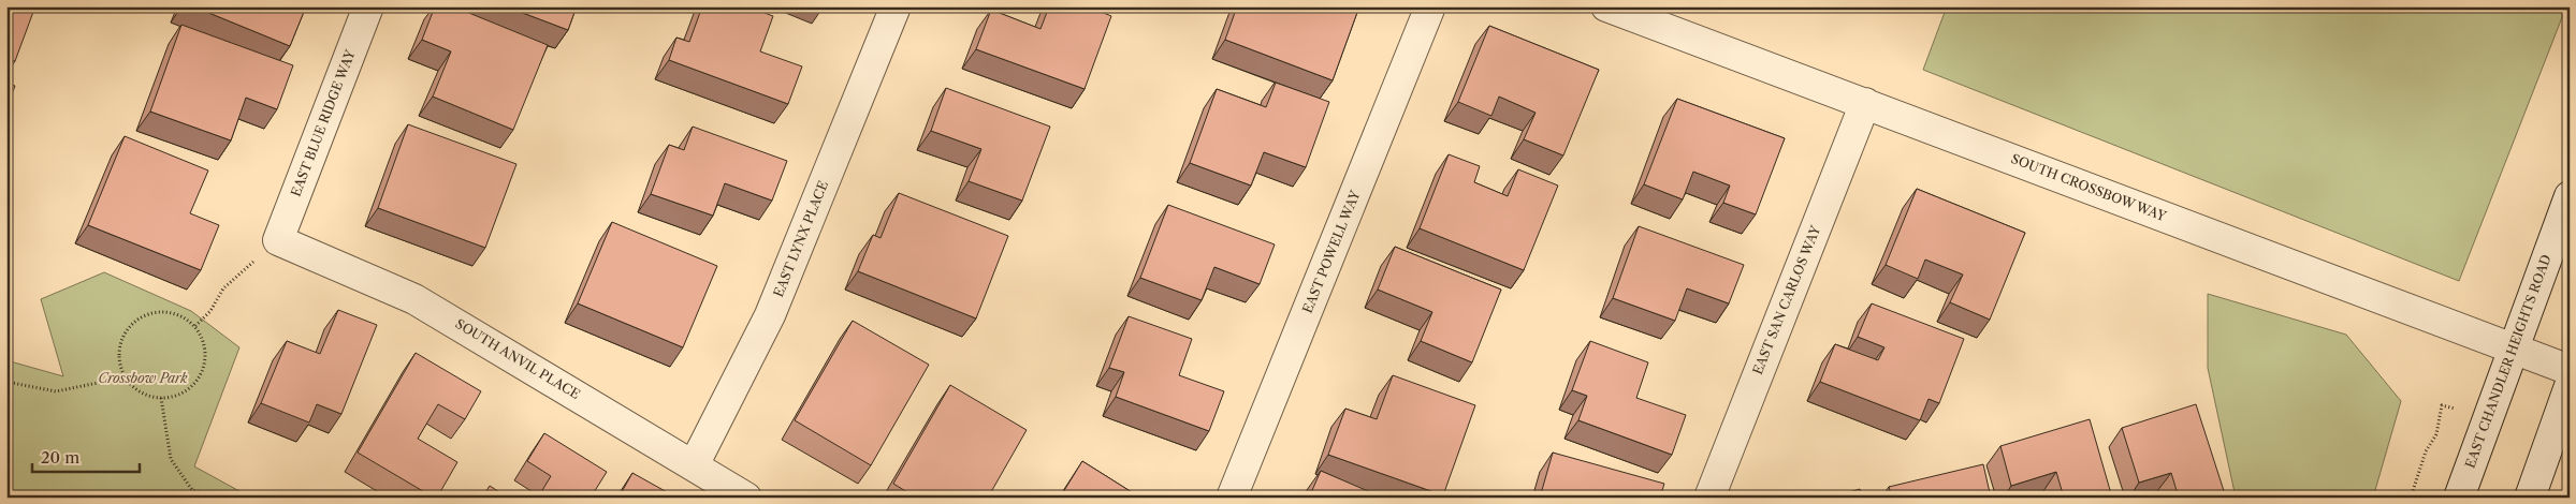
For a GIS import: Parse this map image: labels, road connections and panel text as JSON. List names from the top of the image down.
{
  "streets": {
    "street": [
      "EAST BLUE RIDGE WAY",
      "SOUTH CROSSBOW WAY",
      "EAST LYNX PLACE",
      "EAST POWELL WAY",
      "EAST SAN CARLOS WAY",
      "SOUTH ANVIL PLACE",
      "EAST CHANDLER HEIGHTS ROAD"
    ]
  },
  "crossings": [
    ["EAST BLUE RIDGE WAY", "SOUTH ANVIL PLACE"],
    ["SOUTH CROSSBOW WAY", "EAST SAN CARLOS WAY"],
    ["SOUTH CROSSBOW WAY", "EAST CHANDLER HEIGHTS ROAD"],
    ["EAST LYNX PLACE", "SOUTH ANVIL PLACE"]
  ],
  "parks": ["Crossbow Park"],
  "scale_bar": "20 m"
}
